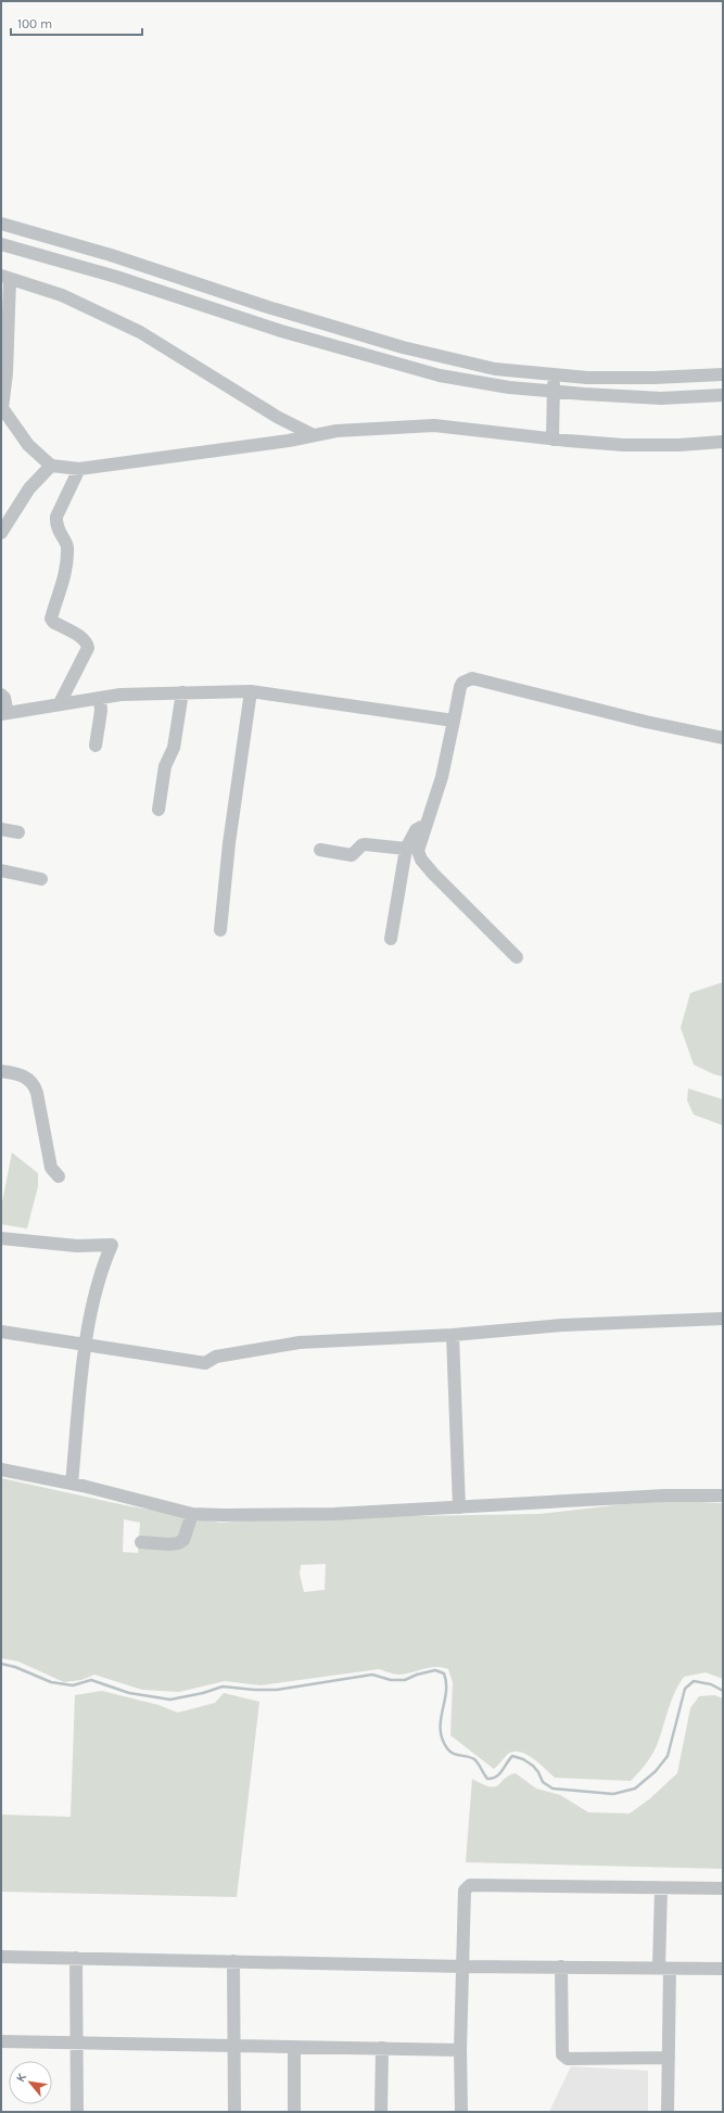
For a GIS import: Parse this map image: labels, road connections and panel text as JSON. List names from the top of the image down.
{
  "scale_bar": "100 m",
  "north": "top left"
}
